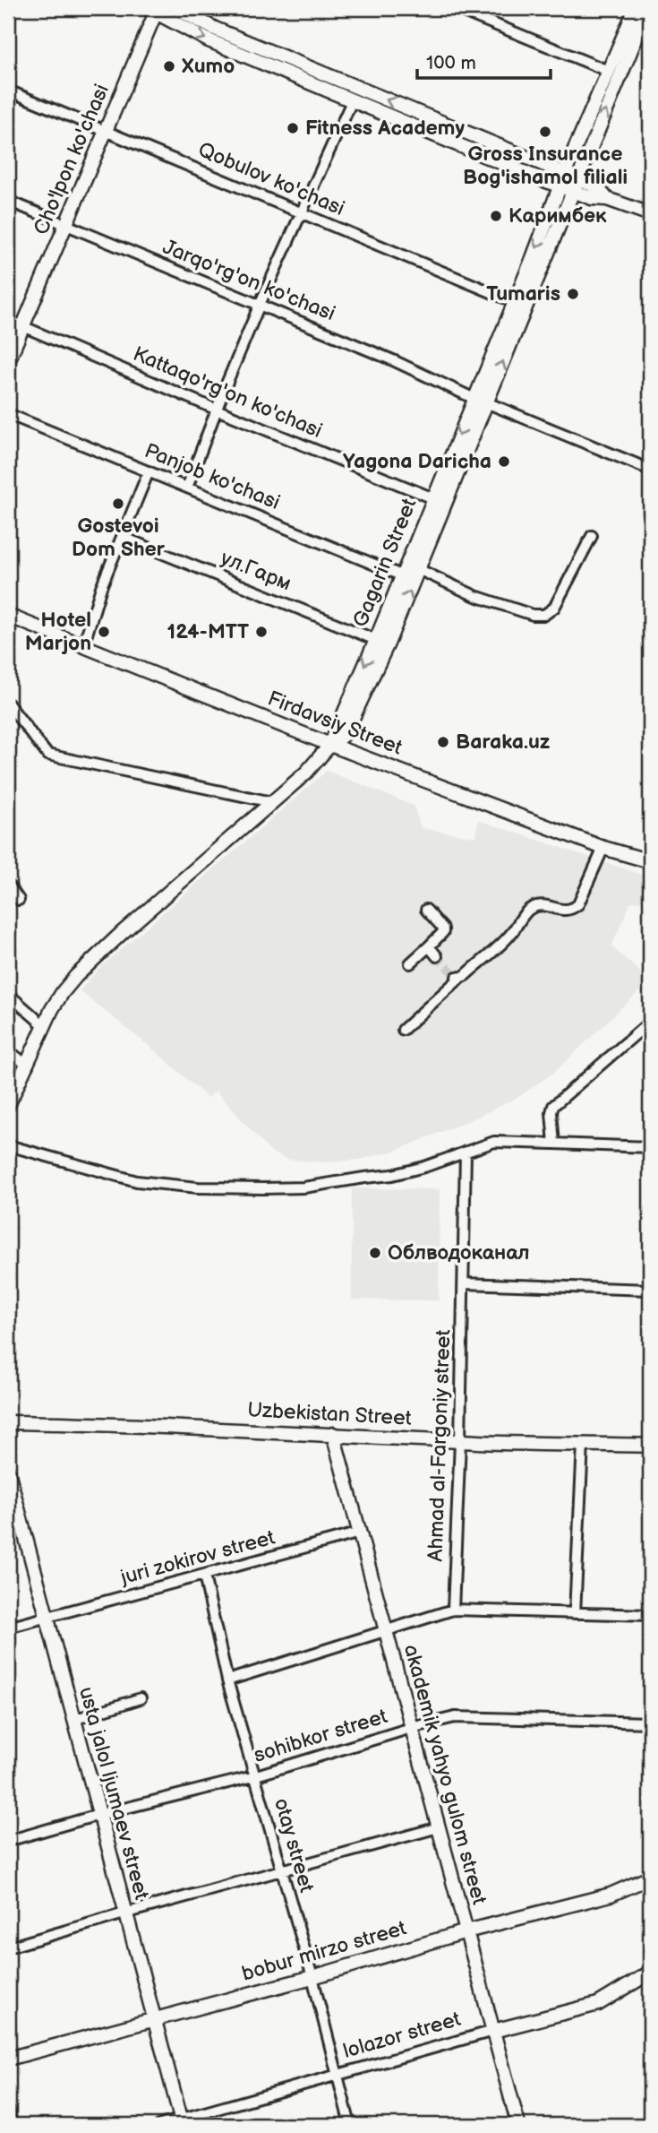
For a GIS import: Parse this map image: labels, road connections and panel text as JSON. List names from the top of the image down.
{
  "streets": {
    "main road": [
      "Cho'lpon ko'chasi",
      "Gagarin Street",
      "Firdavsiy Street",
      "Uzbekistan Street",
      "akademik yahyo gulom street",
      "usta jalol ljumaev street",
      "bobur mirzo street",
      "lolazor street"
    ],
    "street": [
      "Qobulov ko'chasi",
      "Jarqo'rg'on ko'chasi",
      "Kattaqo'rg'on ko'chasi",
      "Panjob ko'chasi",
      "ул.Гарм",
      "Ahmad al-Fargoniy street",
      "juri zokirov street",
      "sohibkor street",
      "otay street"
    ]
  },
  "crossings": [
    ["Cho'lpon ko'chasi", "Qobulov ko'chasi"],
    ["Cho'lpon ko'chasi", "Jarqo'rg'on ko'chasi"],
    ["Cho'lpon ko'chasi", "Kattaqo'rg'on ko'chasi"],
    ["Qobulov ko'chasi", "Gagarin Street"],
    ["Jarqo'rg'on ko'chasi", "Gagarin Street"],
    ["Kattaqo'rg'on ko'chasi", "Gagarin Street"],
    ["Panjob ko'chasi", "Gagarin Street"],
    ["Gagarin Street", "ул.Гарм"],
    ["Gagarin Street", "Firdavsiy Street"],
    ["Uzbekistan Street", "Ahmad al-Fargoniy street"],
    ["Uzbekistan Street", "akademik yahyo gulom street"],
    ["juri zokirov street", "akademik yahyo gulom street"],
    ["juri zokirov street", "usta jalol ljumaev street"],
    ["juri zokirov street", "otay street"],
    ["sohibkor street", "akademik yahyo gulom street"],
    ["sohibkor street", "usta jalol ljumaev street"],
    ["sohibkor street", "otay street"],
    ["akademik yahyo gulom street", "bobur mirzo street"],
    ["akademik yahyo gulom street", "lolazor street"],
    ["usta jalol ljumaev street", "bobur mirzo street"],
    ["usta jalol ljumaev street", "lolazor street"],
    ["otay street", "bobur mirzo street"],
    ["otay street", "lolazor street"]
  ],
  "places": [
    "Xumo",
    "Fitness Academy",
    "Gross Insurance Bog'ishamol filiali",
    "Каримбек",
    "Tumaris",
    "Yagona Daricha",
    "Gostevoi Dom Sher",
    "Hotel Marjon",
    "124-MTT",
    "Baraka.uz",
    "Облводоканал"
  ],
  "scale_bar": "100 m"
}
